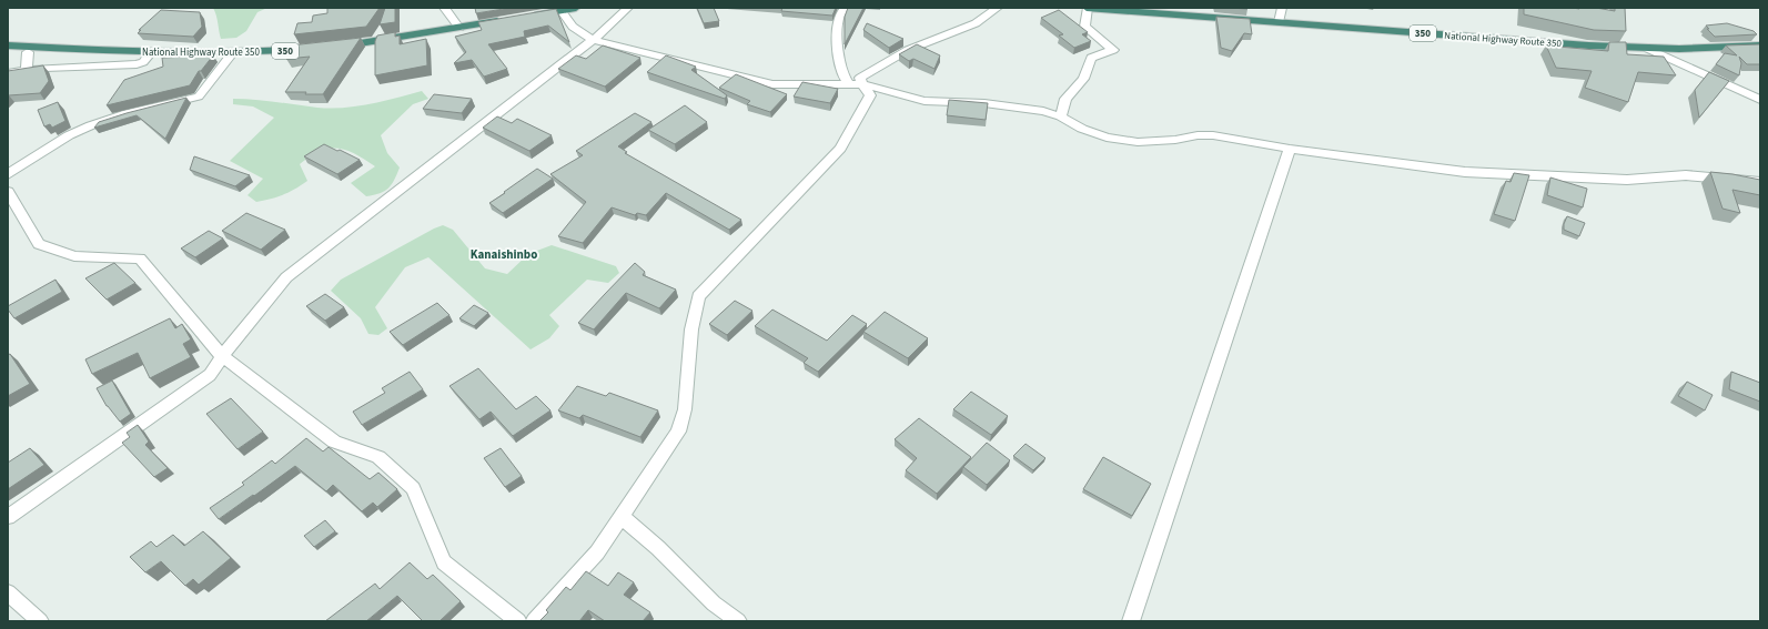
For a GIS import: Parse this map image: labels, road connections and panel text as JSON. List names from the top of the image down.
{
  "streets": {
    "highway": ["350", "National Highway Route 350"]
  },
  "districts": ["Kanaishinbo"]
}
